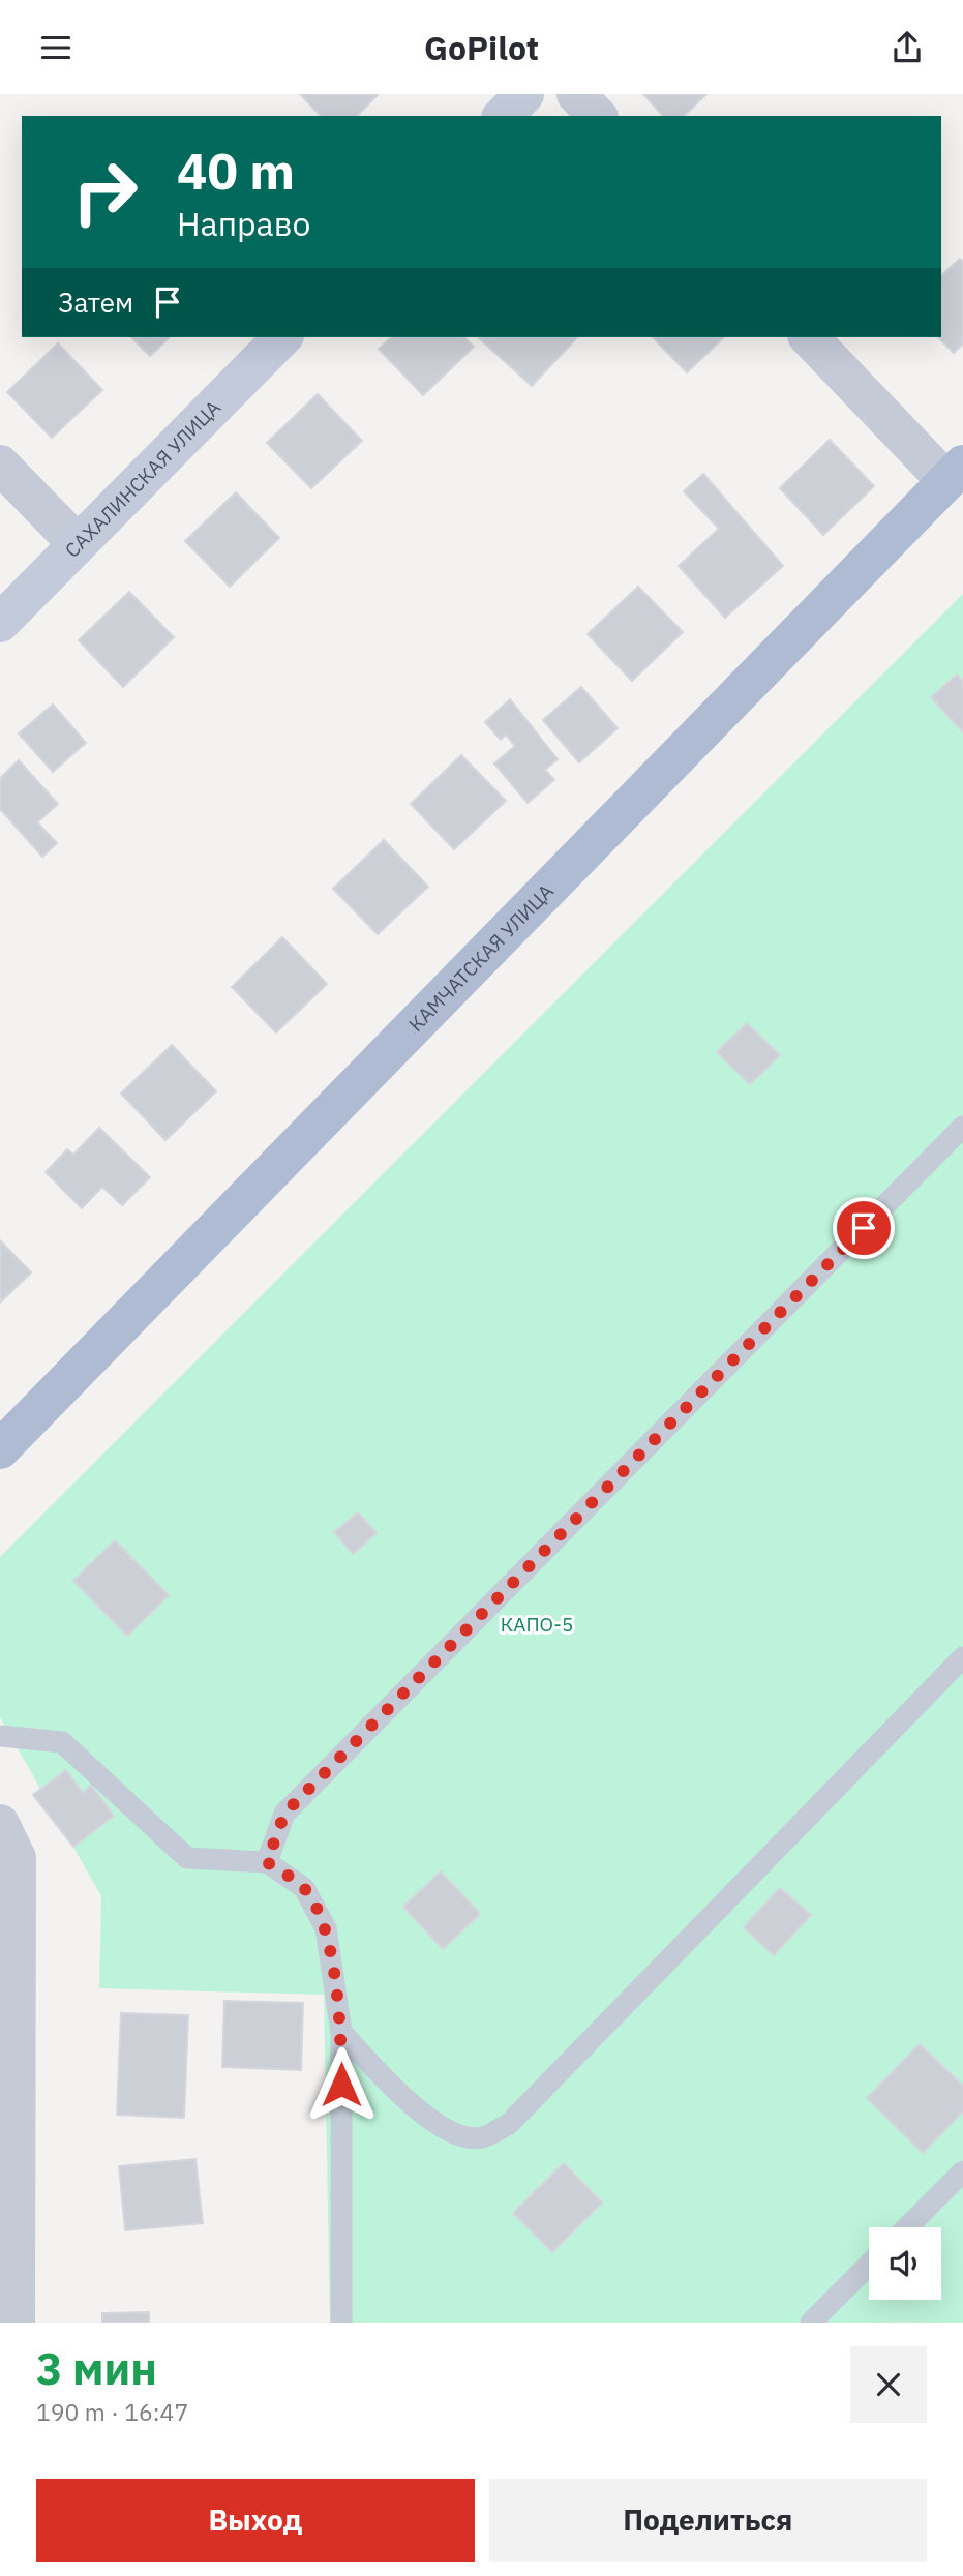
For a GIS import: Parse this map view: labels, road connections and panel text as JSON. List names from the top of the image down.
{
  "streets": {
    "main road": ["САХАЛИНСКАЯ УЛИЦА", "КАМЧАТСКАЯ УЛИЦА"]
  },
  "parks": ["КАПО-5"],
  "page": {
    "header": "GoPilot",
    "turn": ["40 m", "Направо"],
    "then": "Затем",
    "heading": ["3 мин", "190 m · 16:47"],
    "buttons": ["Выход", "Поделиться"]
  }
}
